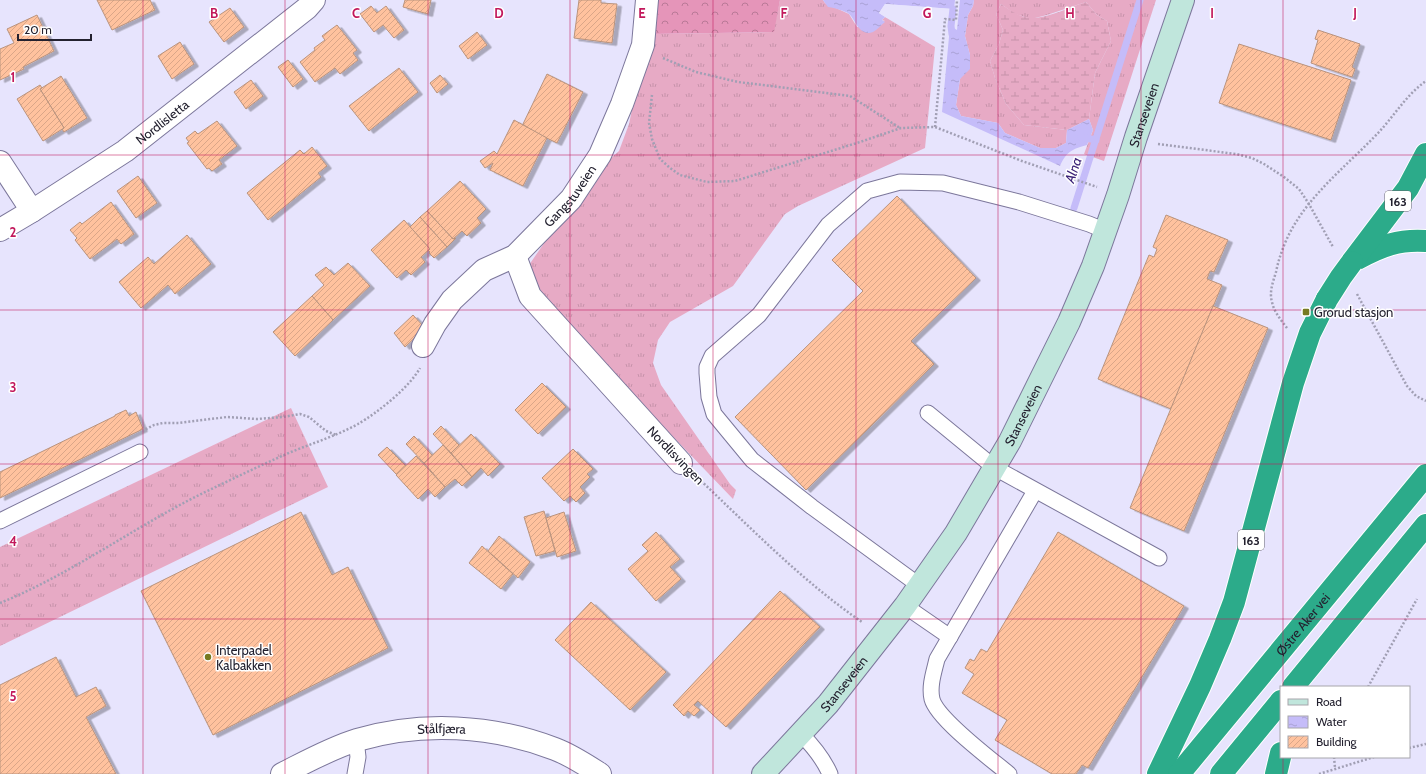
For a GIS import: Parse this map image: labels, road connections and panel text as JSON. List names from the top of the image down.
{
  "streets": {
    "highway": ["163", "Østre Aker vei"],
    "street": [
      "Stanseveien",
      "Nordlisletta",
      "Gangstuveien",
      "Nordlisvingen",
      "Stålfjæra"
    ]
  },
  "crossings": [
    ["Gangstuveien", "Nordlisvingen"]
  ],
  "water": ["Alna"],
  "places": {
    "transit": ["Grorud stasjon"],
    "other": ["Interpadel Kalbakken"]
  },
  "legend": ["Road", "Water", "Building"],
  "scale_bar": "20 m",
  "grid": {
    "columns": [
      "B",
      "C",
      "D",
      "E",
      "F",
      "G",
      "H",
      "I",
      "J"
    ],
    "rows": [
      "1",
      "2",
      "3",
      "4",
      "5"
    ]
  }
}
